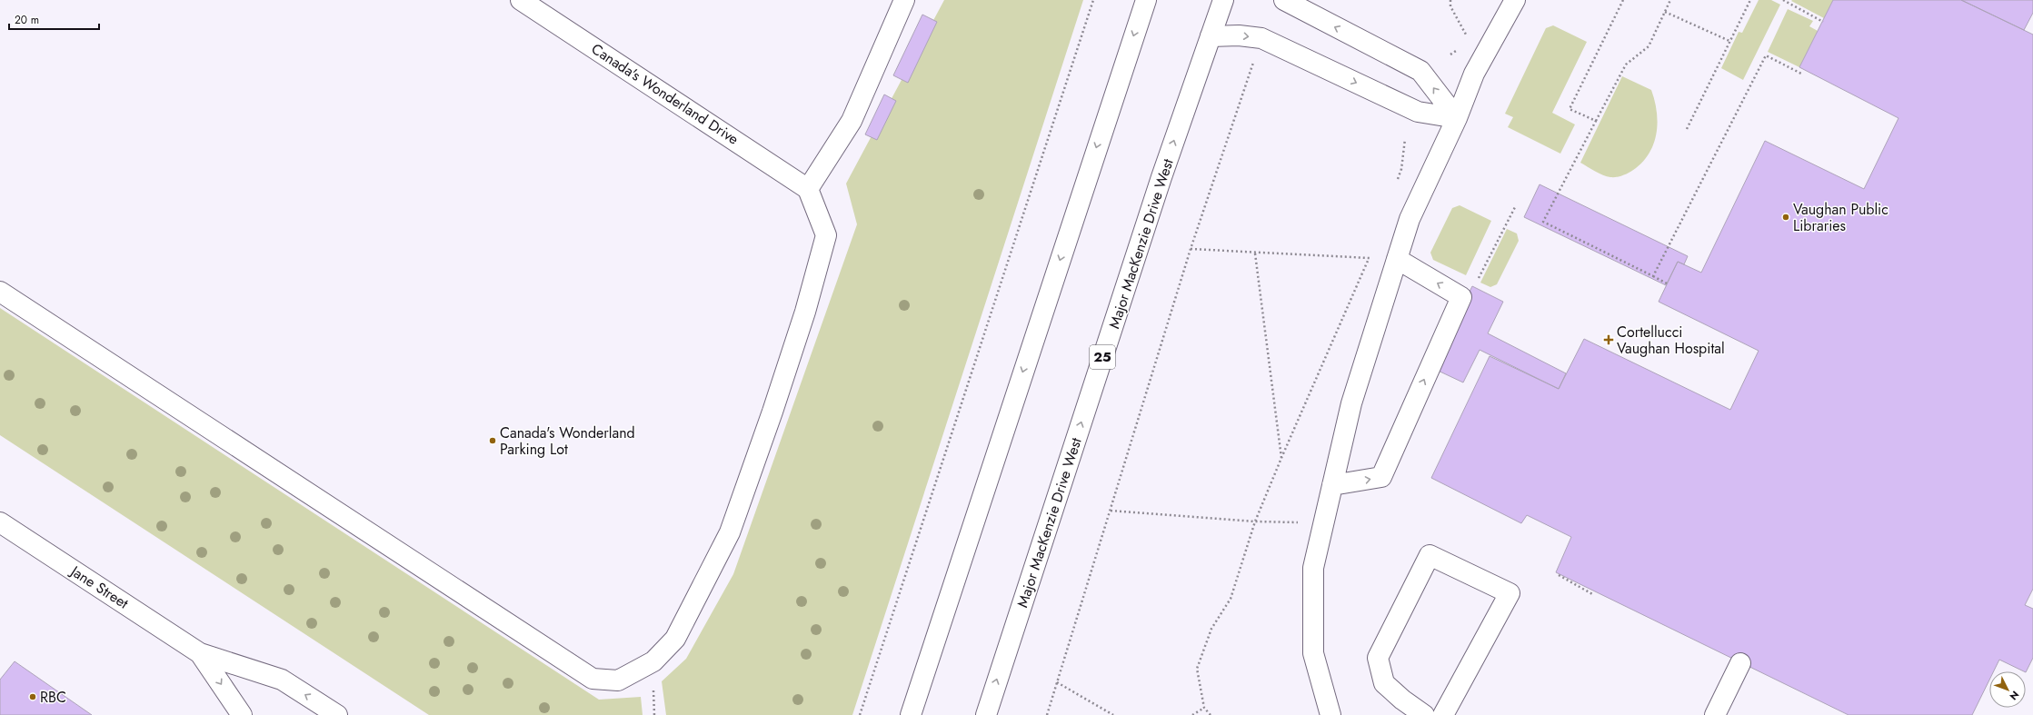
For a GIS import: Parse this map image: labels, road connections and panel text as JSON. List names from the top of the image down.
{
  "streets": {
    "main road": [
      "Canada's Wonderland Drive",
      "Major MacKenzie Drive West",
      "25",
      "Jane Street"
    ]
  },
  "places": {
    "other": ["Vaughan Public Libraries", "Canada's Wonderland Parking Lot", "RBC"],
    "health": ["Cortellucci Vaughan Hospital"]
  },
  "scale_bar": "20 m",
  "north": "bottom right"
}
